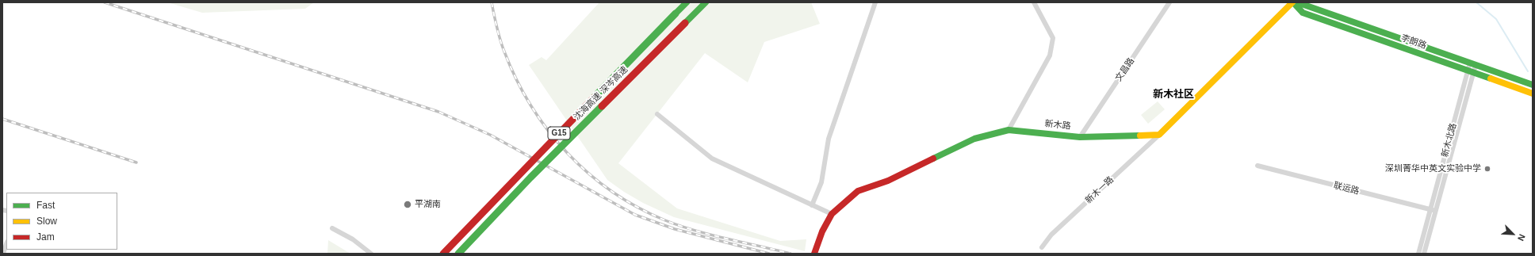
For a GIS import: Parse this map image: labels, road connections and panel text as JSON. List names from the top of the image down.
{
  "streets": {
    "main road": [
      "李朗路",
      "沈海高速 深岑高速",
      "新木路",
      "G15"
    ],
    "street": [
      "文昌路",
      "新木北路",
      "联运路",
      "新木一路"
    ]
  },
  "crossings": [
    ["李朗路", "新木北路"],
    ["文昌路", "新木路"],
    ["新木路", "新木一路"],
    ["新木北路", "联运路"]
  ],
  "districts": ["新木社区"],
  "places": ["深圳菁华中英文实验中学", "平湖南"],
  "legend": ["Fast", "Slow", "Jam"],
  "north": "bottom right"
}
